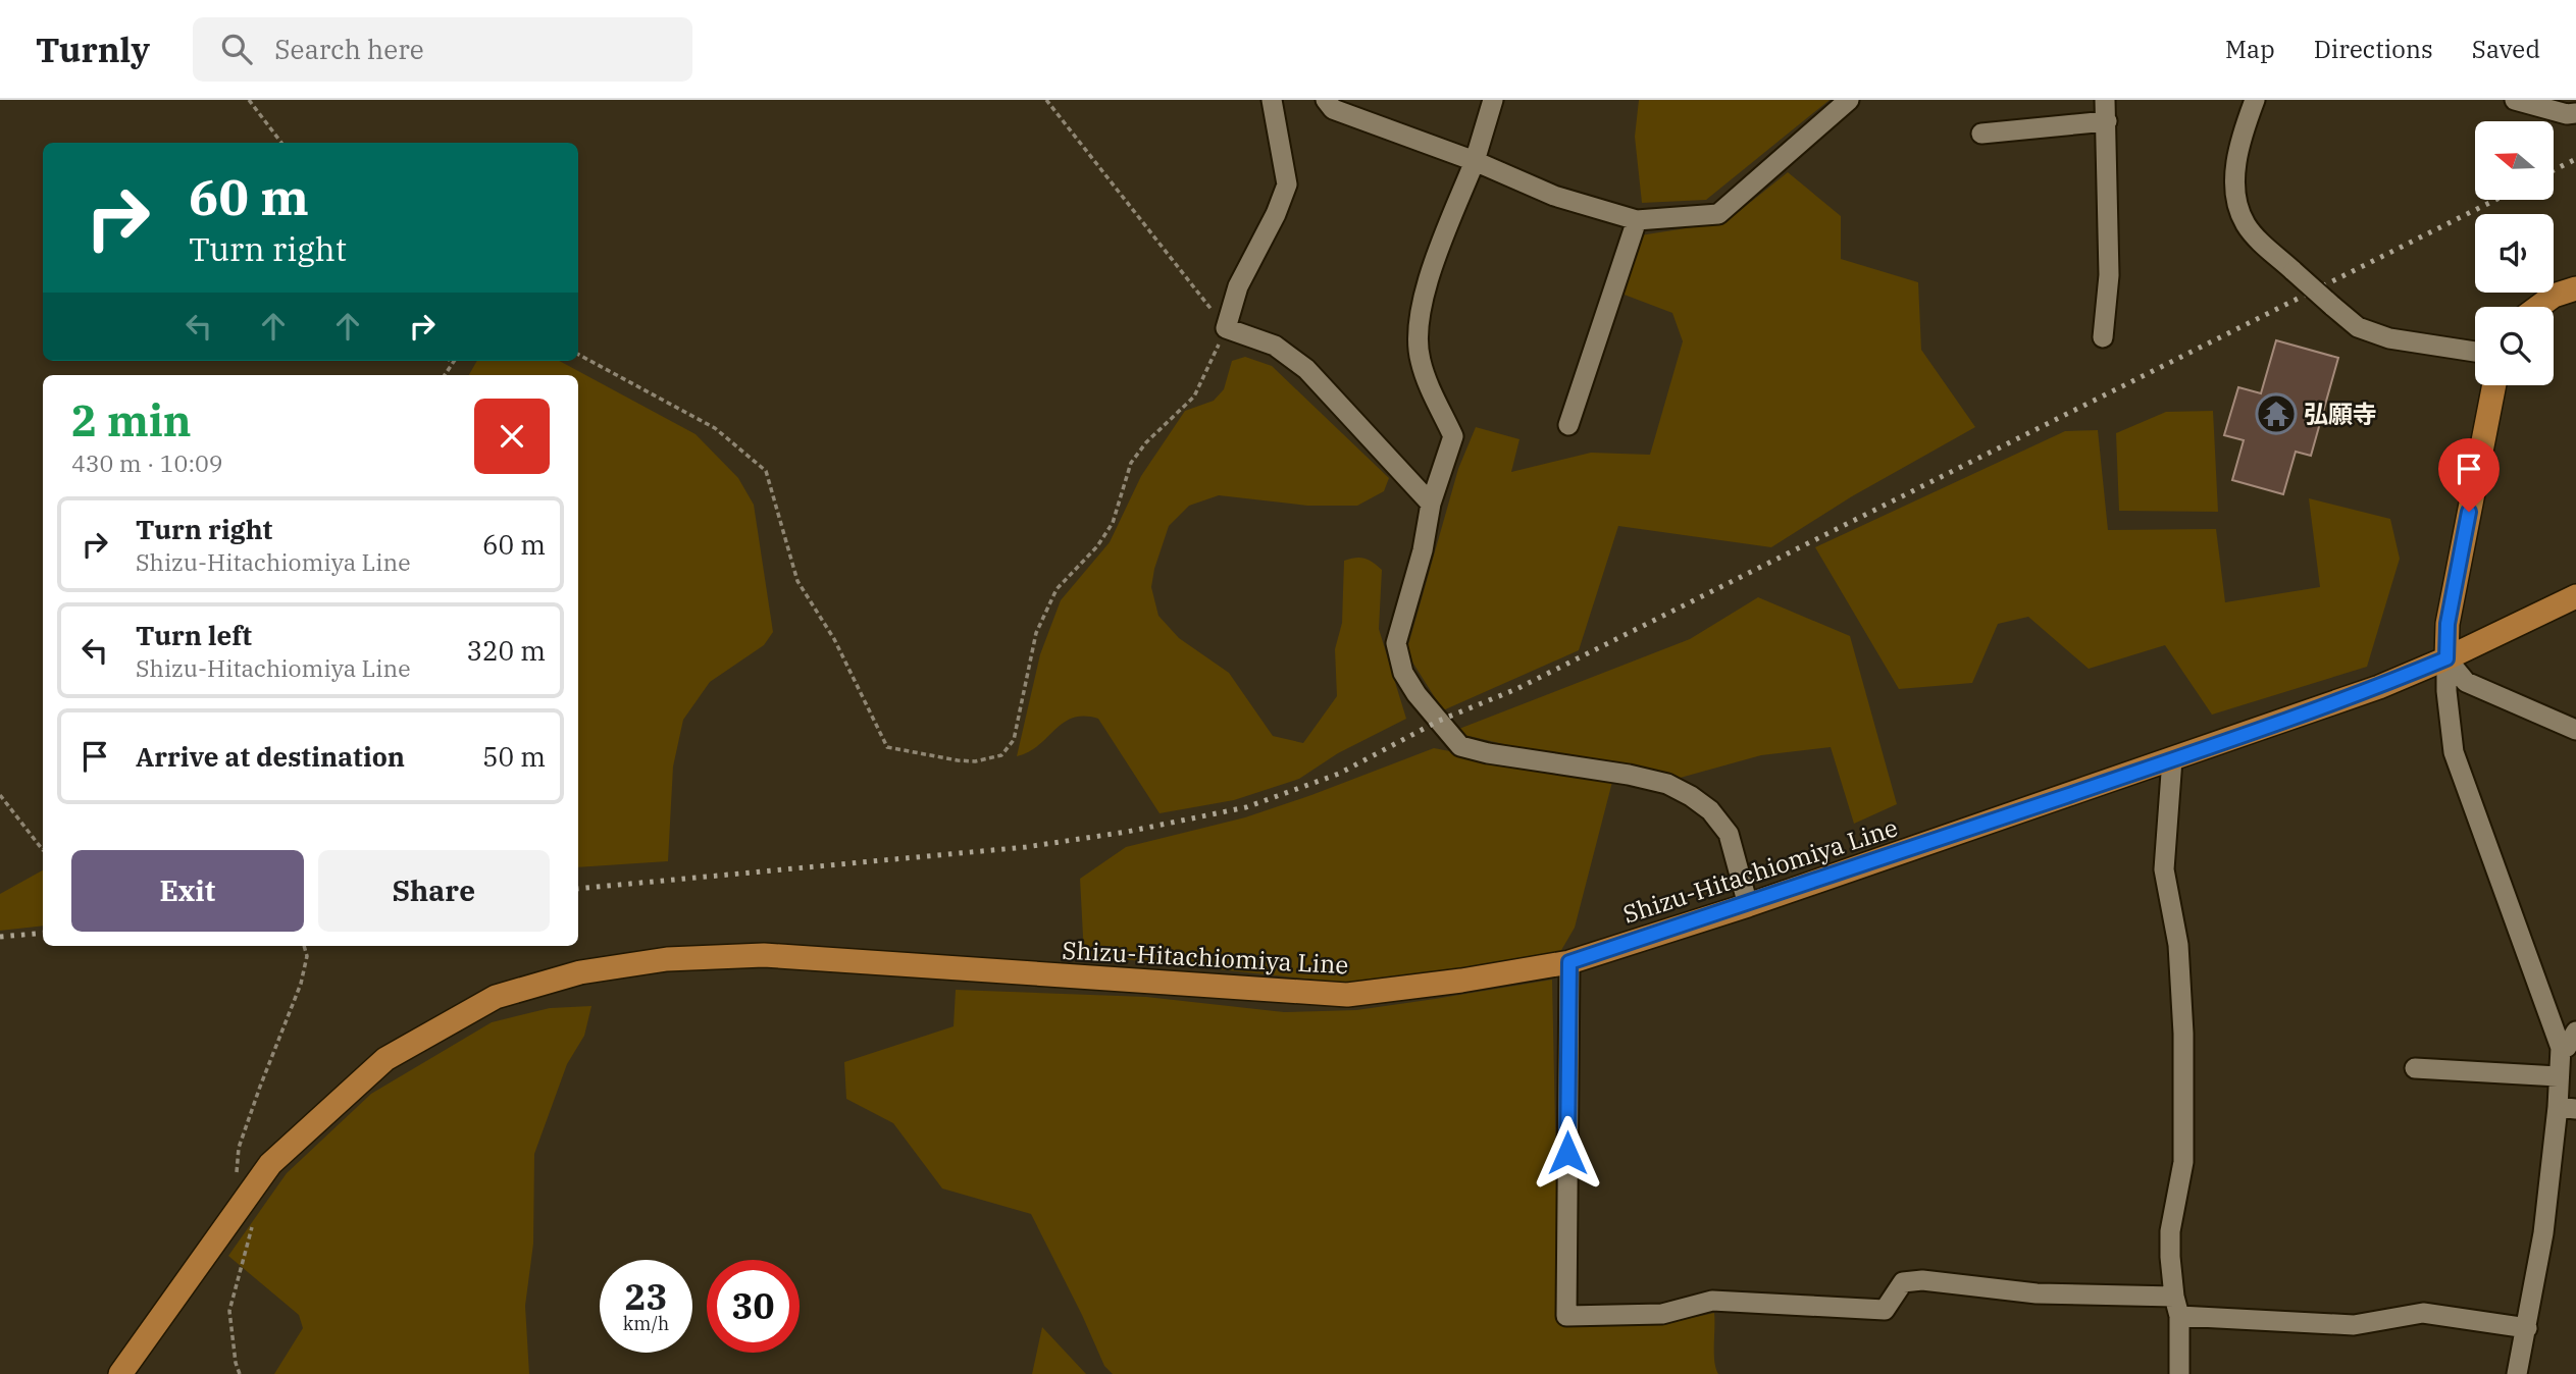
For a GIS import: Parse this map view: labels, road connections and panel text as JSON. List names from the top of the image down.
{
  "streets": {
    "main road": ["Shizu-Hitachiomiya Line"]
  },
  "places": {
    "temple": ["弘願寺"]
  },
  "north": "left",
  "page": {
    "header": "Turnly",
    "search": "Search here",
    "nav": ["Map", "Directions", "Saved"],
    "turn": ["60 m", "Turn right"],
    "heading": ["2 min", "430 m · 10:09"],
    "list": [
      {
        "name": "Turn right",
        "note": "Shizu-Hitachiomiya Line",
        "value": "60 m"
      },
      {
        "name": "Turn left",
        "note": "Shizu-Hitachiomiya Line",
        "value": "320 m"
      },
      {
        "name": "Arrive at destination",
        "value": "50 m"
      }
    ],
    "buttons": ["Exit", "Share"],
    "speed": "23 km/h",
    "limit": "30"
  }
}
